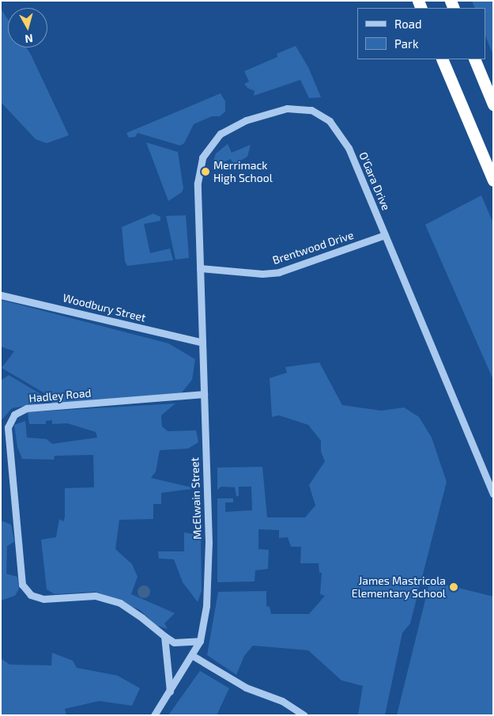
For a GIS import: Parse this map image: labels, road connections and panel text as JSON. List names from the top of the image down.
{
  "streets": {
    "street": [
      "O'Gara Drive",
      "Brentwood Drive",
      "Woodbury Street",
      "Hadley Road",
      "McElwain Street"
    ]
  },
  "crossings": [
    ["O'Gara Drive", "Brentwood Drive"],
    ["O'Gara Drive", "McElwain Street"],
    ["Brentwood Drive", "McElwain Street"],
    ["Woodbury Street", "McElwain Street"],
    ["Hadley Road", "McElwain Street"]
  ],
  "places": ["Merrimack High School", "James Mastricola Elementary School"],
  "legend": ["Road", "Park"],
  "north": "bottom"
}
